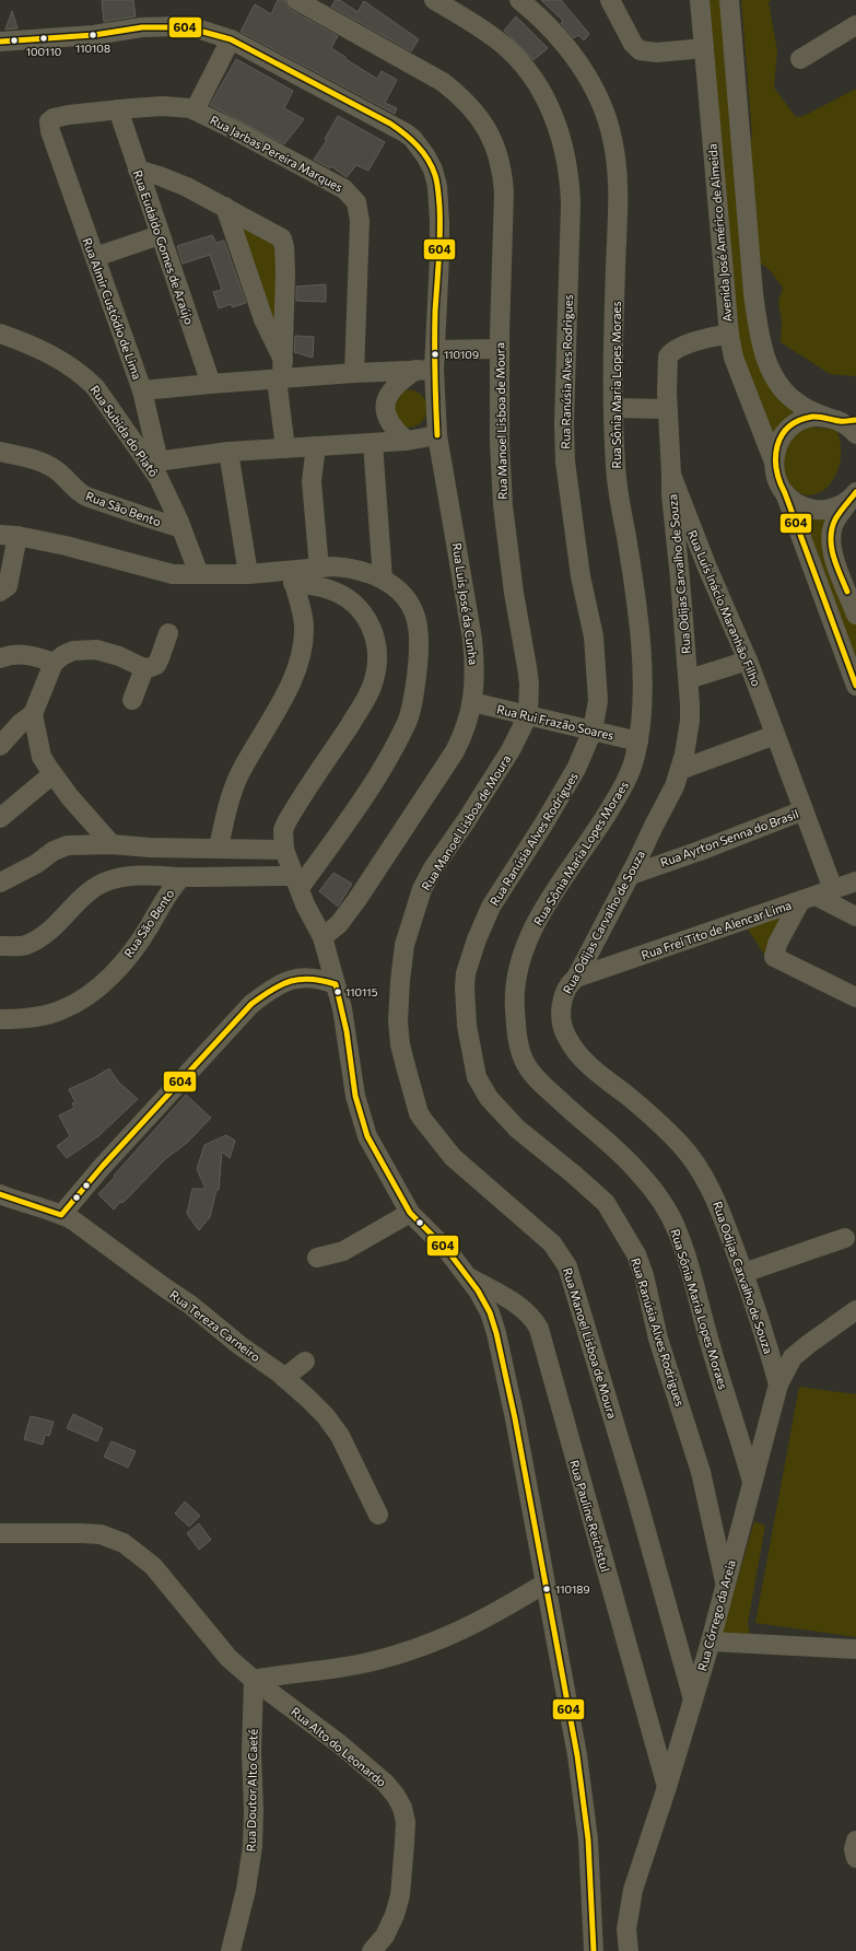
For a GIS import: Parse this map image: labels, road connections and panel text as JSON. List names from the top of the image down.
{
  "streets": {
    "street": [
      "Rua Jarbas Pereira Marques",
      "Avenida José Américo de Almeida",
      "Rua Eudaldo Gomes de Araújo",
      "Rua Almir Custódio de Lima",
      "Rua Ranúsia Alves Rodrigues",
      "Rua Sônia Maria Lopes Moraes",
      "Rua Manoel Lisboa de Moura",
      "Rua Subida do Platô",
      "Rua São Bento",
      "Rua Odijas Carvalho de Souza",
      "Rua Luís José da Cunha",
      "Rua Luís Inácio Maranhão Filho",
      "Rua Rui Frazão Soares",
      "Rua Ayrton Senna do Brasil",
      "Rua Frei Tito de Alencar Lima",
      "Rua Tereza Carneiro",
      "Rua Pauline Reichstul",
      "Rua Córrego da Areia",
      "Rua Alto do Leonardo",
      "Rua Doutor Alto Caeté"
    ]
  },
  "crossings": [
    ["Rua Jarbas Pereira Marques", "Rua Eudaldo Gomes de Araújo"],
    ["Rua Jarbas Pereira Marques", "Rua Almir Custódio de Lima"],
    ["Avenida José Américo de Almeida", "Rua Luís Inácio Maranhão Filho"],
    ["Rua Eudaldo Gomes de Araújo", "Rua Almir Custódio de Lima"],
    ["Rua Almir Custódio de Lima", "Rua Luís José da Cunha"],
    ["Rua Ranúsia Alves Rodrigues", "Rua Rui Frazão Soares"],
    ["Rua Ranúsia Alves Rodrigues", "Rua Córrego da Areia"],
    ["Rua Sônia Maria Lopes Moraes", "Rua Rui Frazão Soares"],
    ["Rua Sônia Maria Lopes Moraes", "Rua Córrego da Areia"],
    ["Rua Manoel Lisboa de Moura", "Rua Rui Frazão Soares"],
    ["Rua Manoel Lisboa de Moura", "Rua Córrego da Areia"],
    ["Rua Subida do Platô", "Rua São Bento"],
    ["Rua Odijas Carvalho de Souza", "Rua Luís Inácio Maranhão Filho"],
    ["Rua Odijas Carvalho de Souza", "Rua Ayrton Senna do Brasil"],
    ["Rua Odijas Carvalho de Souza", "Rua Frei Tito de Alencar Lima"],
    ["Rua Odijas Carvalho de Souza", "Rua Córrego da Areia"],
    ["Rua Luís José da Cunha", "Rua Rui Frazão Soares"],
    ["Rua Luís Inácio Maranhão Filho", "Rua Ayrton Senna do Brasil"],
    ["Rua Luís Inácio Maranhão Filho", "Rua Frei Tito de Alencar Lima"],
    ["Rua Pauline Reichstul", "Rua Córrego da Areia"],
    ["Rua Alto do Leonardo", "Rua Doutor Alto Caeté"]
  ],
  "places": [
    "110108",
    "100110",
    "110109",
    "110115",
    "110189"
  ],
  "lines": ["transit line 604"]
}
